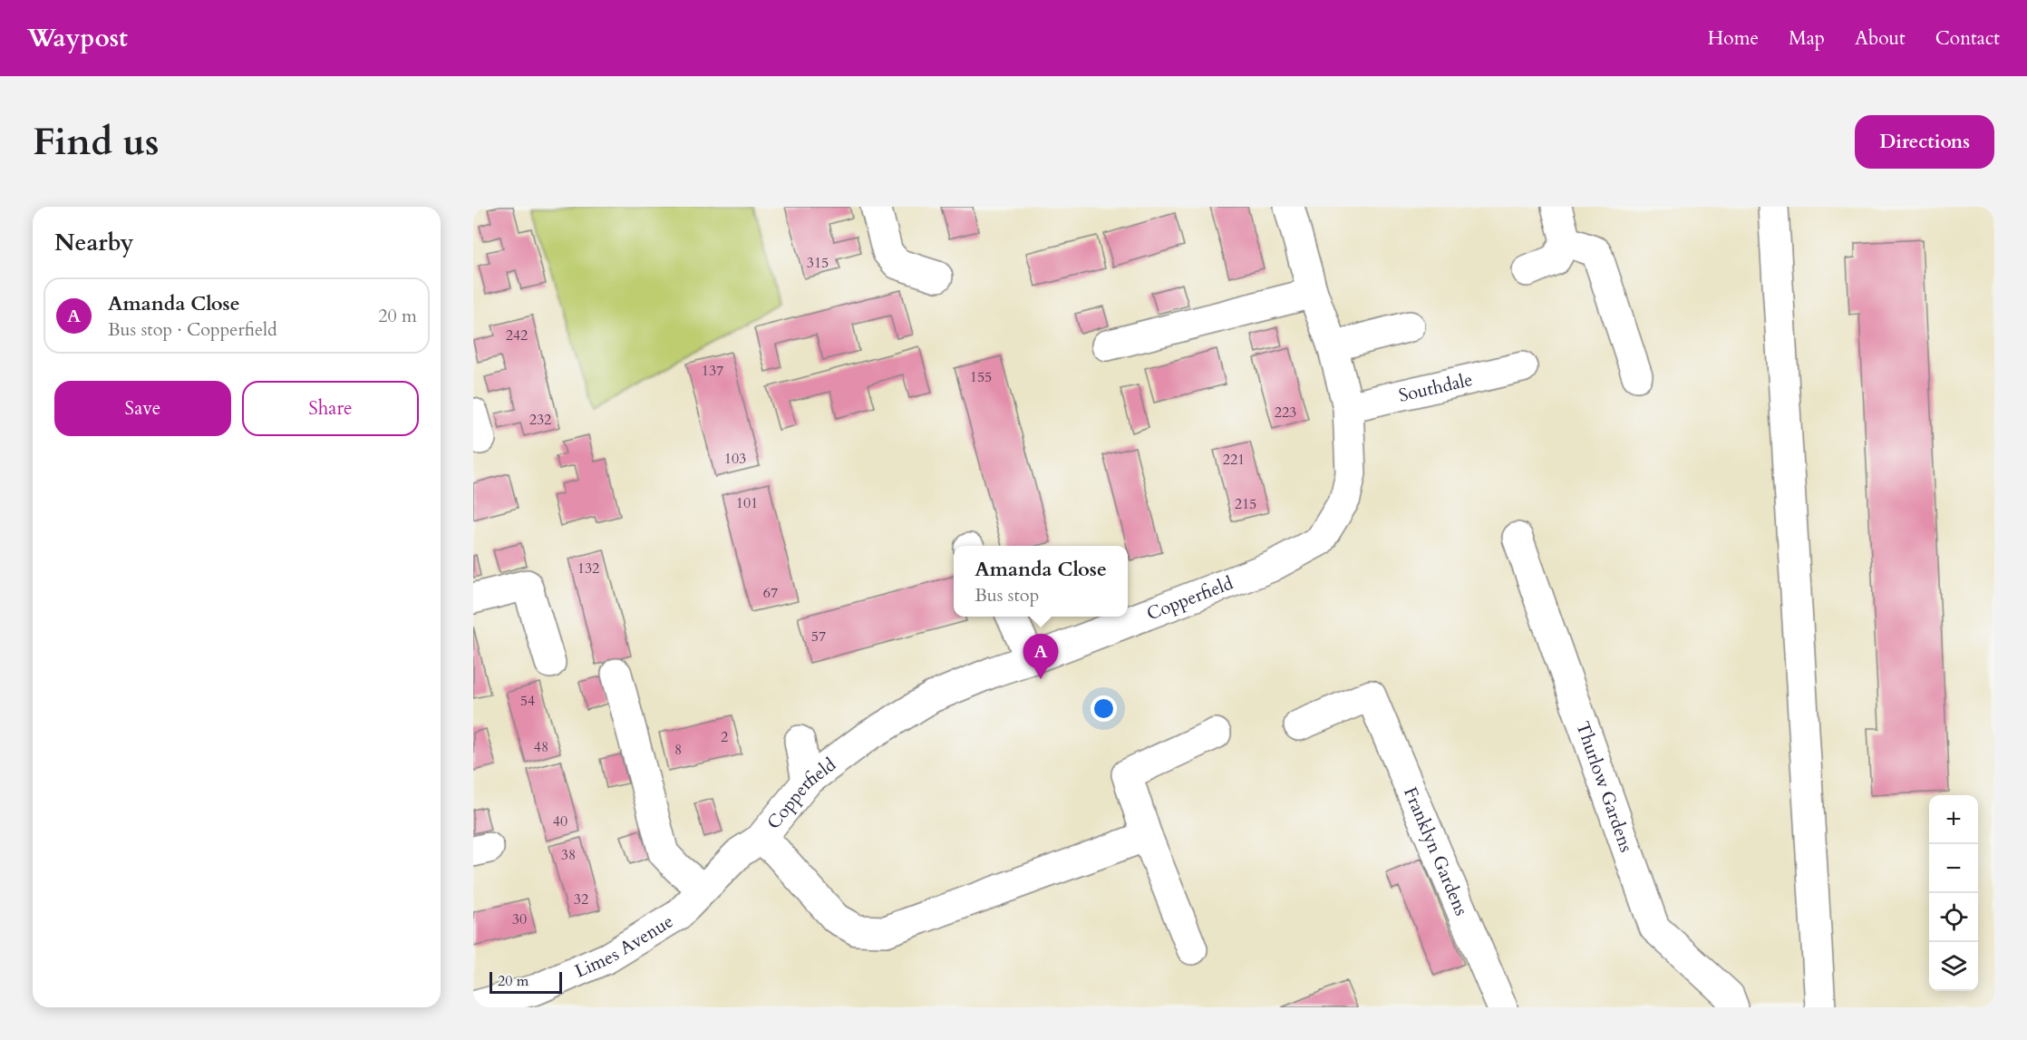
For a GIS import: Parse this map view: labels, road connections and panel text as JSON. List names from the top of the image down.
{
  "streets": {
    "street": [
      "Southdale",
      "Copperfield",
      "Thurlow Gardens",
      "Franklyn Gardens",
      "Limes Avenue"
    ]
  },
  "crossings": [
    ["Southdale", "Copperfield"],
    ["Copperfield", "Limes Avenue"]
  ],
  "house_numbers": [
    "315",
    "242",
    "137",
    "155",
    "223",
    "232",
    "103",
    "221",
    "101",
    "215",
    "132",
    "67",
    "57",
    "54",
    "2",
    "48",
    "8",
    "40",
    "38",
    "32",
    "30"
  ],
  "scale_bar": "20 m",
  "page": {
    "header": "Waypost",
    "nav": [
      "Home",
      "Map",
      "About",
      "Contact"
    ],
    "buttons": [
      "Directions",
      ["Save", "Share"]
    ],
    "title": "Find us",
    "heading": "Nearby",
    "list": [
      {
        "mark": "A",
        "name": "Amanda Close",
        "note": "Bus stop · Copperfield",
        "value": "20 m"
      }
    ],
    "popup": ["Amanda Close", "Bus stop"],
    "pins": "A",
    "map_buttons": ["+", "−"],
    "scale": "20 m"
  }
}
